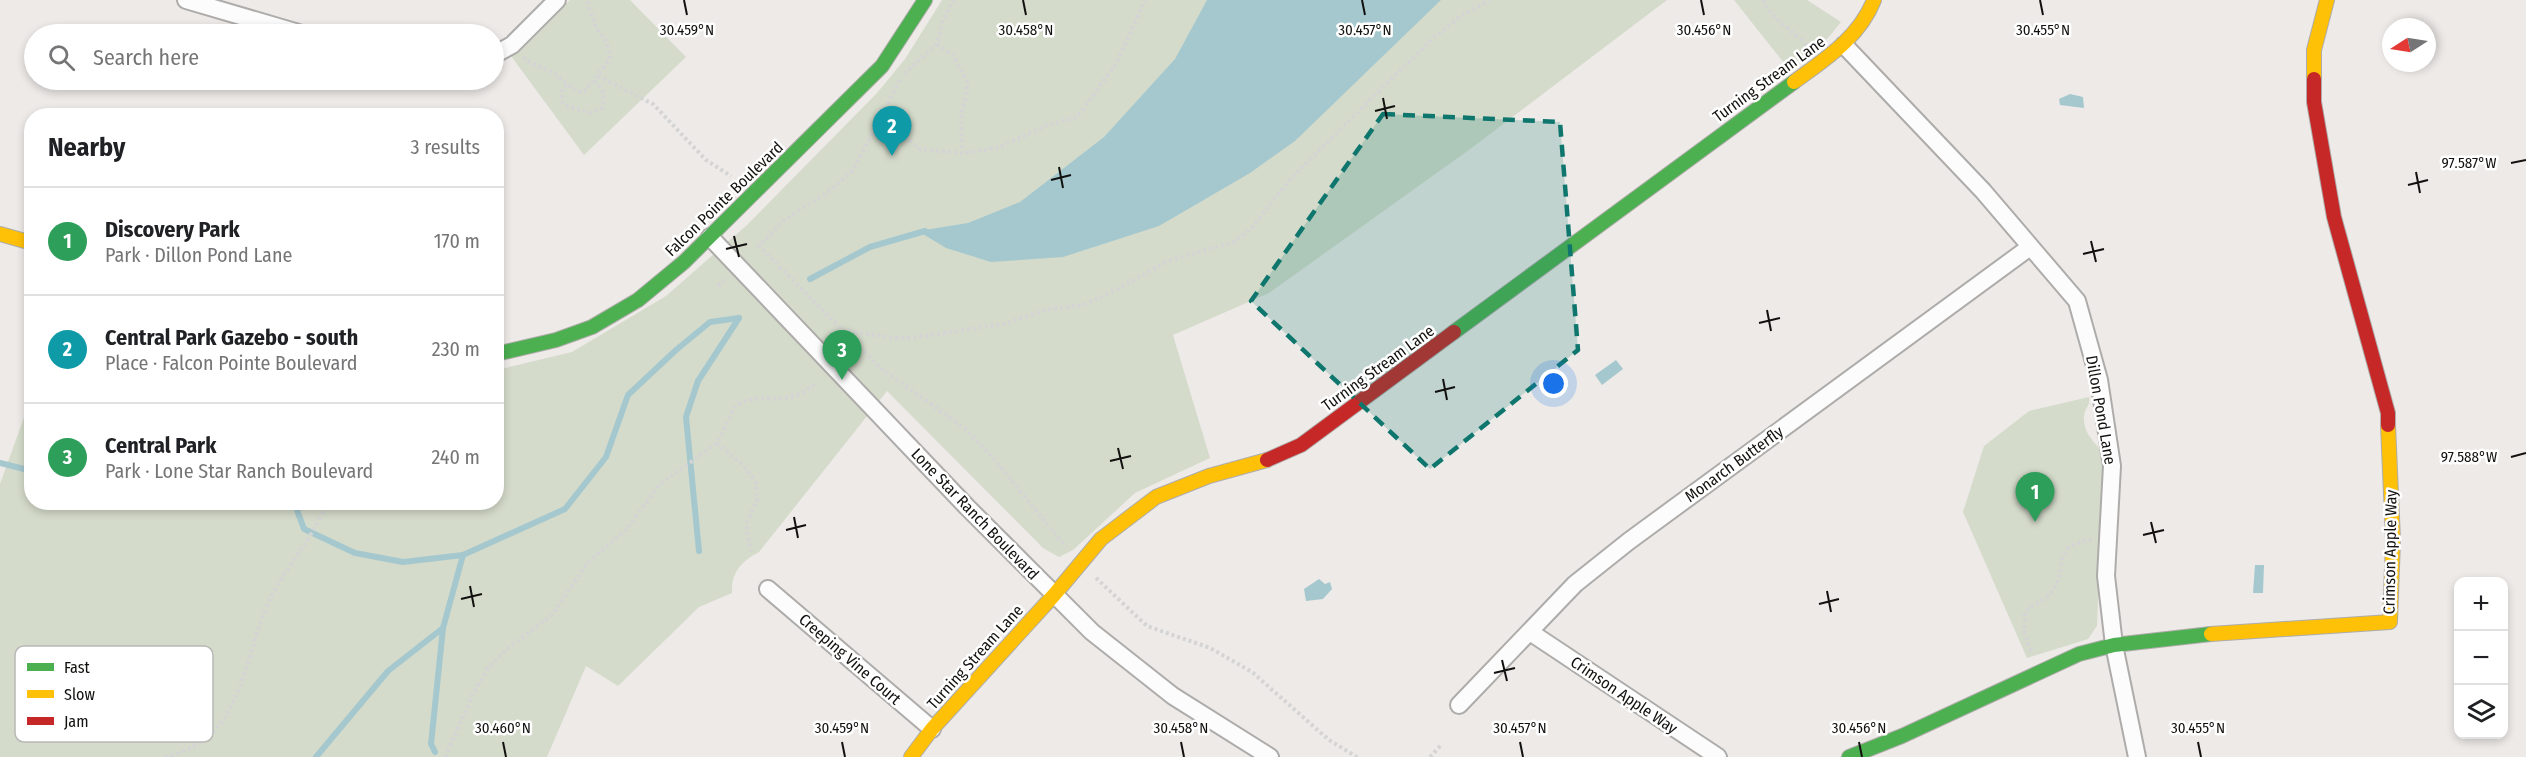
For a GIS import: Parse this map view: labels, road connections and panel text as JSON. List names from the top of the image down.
{
  "streets": {
    "street": [
      "Turning Stream Lane",
      "Falcon Pointe Boulevard",
      "Dillon Pond Lane",
      "Monarch Butterfly",
      "Lone Star Ranch Boulevard",
      "Crimson Apple Way",
      "Creeping Vine Court"
    ]
  },
  "crossings": [
    ["Turning Stream Lane", "Dillon Pond Lane"],
    ["Turning Stream Lane", "Lone Star Ranch Boulevard"],
    ["Turning Stream Lane", "Creeping Vine Court"],
    ["Falcon Pointe Boulevard", "Lone Star Ranch Boulevard"],
    ["Dillon Pond Lane", "Monarch Butterfly"],
    ["Dillon Pond Lane", "Crimson Apple Way"],
    ["Monarch Butterfly", "Crimson Apple Way"]
  ],
  "legend": ["Fast", "Slow", "Jam"],
  "north": "left",
  "page": {
    "search": "Search here",
    "pins": ["2", "3", "1"],
    "heading": ["Nearby", "3 results"],
    "list": [
      {
        "mark": "1",
        "name": "Discovery Park",
        "note": "Park · Dillon Pond Lane",
        "value": "170 m"
      },
      {
        "mark": "2",
        "name": "Central Park Gazebo - south",
        "note": "Place · Falcon Pointe Boulevard",
        "value": "230 m"
      },
      {
        "mark": "3",
        "name": "Central Park",
        "note": "Park · Lone Star Ranch Boulevard",
        "value": "240 m"
      }
    ],
    "map_buttons": ["+", "−"]
  },
  "coordinates": [
    "30.459°N",
    "30.458°N",
    "30.457°N",
    "30.456°N",
    "30.455°N",
    "97.587°W",
    "97.588°W",
    "30.460°N"
  ]
}
